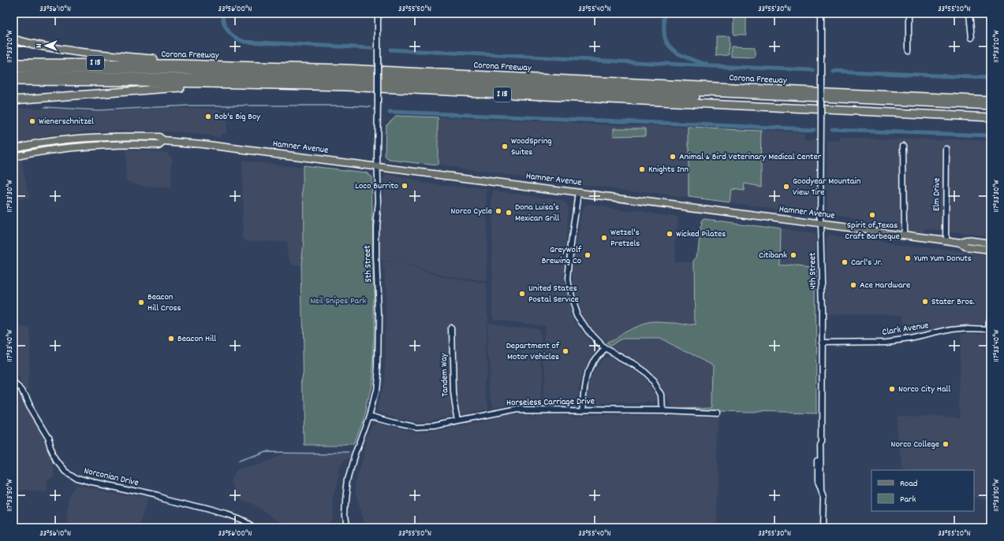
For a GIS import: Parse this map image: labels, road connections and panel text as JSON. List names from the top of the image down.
{
  "streets": {
    "highway": ["Corona Freeway", "I 15"],
    "main road": ["Hamner Avenue"],
    "street": [
      "Elm Drive",
      "5th Street",
      "4th Street",
      "Clark Avenue",
      "Tandem Way",
      "Horseless Carriage Drive",
      "Norconian Drive"
    ]
  },
  "crossings": [
    ["Hamner Avenue", "Elm Drive"],
    ["Hamner Avenue", "5th Street"],
    ["Hamner Avenue", "4th Street"],
    ["5th Street", "Horseless Carriage Drive"],
    ["4th Street", "Clark Avenue"],
    ["Tandem Way", "Horseless Carriage Drive"]
  ],
  "parks": ["Neil Snipes Park"],
  "places": [
    "Bob's Big Boy",
    "Wienerschnitzel",
    "WoodSpring Suites",
    "Animal & Bird Veterinary Medical Center",
    "Knights Inn",
    "Loco Burrito",
    "Goodyear Mountain View Tire",
    "Norco Cycle",
    "Dona Luisa’s Mexican Grill",
    "Spirit of Texas Craft Barbeque",
    "Wicked Pilates",
    "Wetzel's Pretzels",
    "GreyWolf Brewing Co",
    "Citibank",
    "Yum Yum Donuts",
    "Carl's Jr.",
    "Ace Hardware",
    "United States Postal Service",
    "Stater Bros.",
    "Beacon Hill Cross",
    "Beacon Hill",
    "Department of Motor Vehicles",
    "Norco City Hall",
    "Norco College"
  ],
  "legend": ["Road", "Park"],
  "north": "left",
  "coordinates": [
    "33°56'10\"N",
    "33°56'00\"N",
    "33°55'50\"N",
    "33°55'40\"N",
    "33°55'30\"N",
    "33°55'20\"N",
    "117°33'20\"W",
    "117°33'30\"W",
    "117°33'40\"W",
    "117°33'50\"W"
  ]
}
